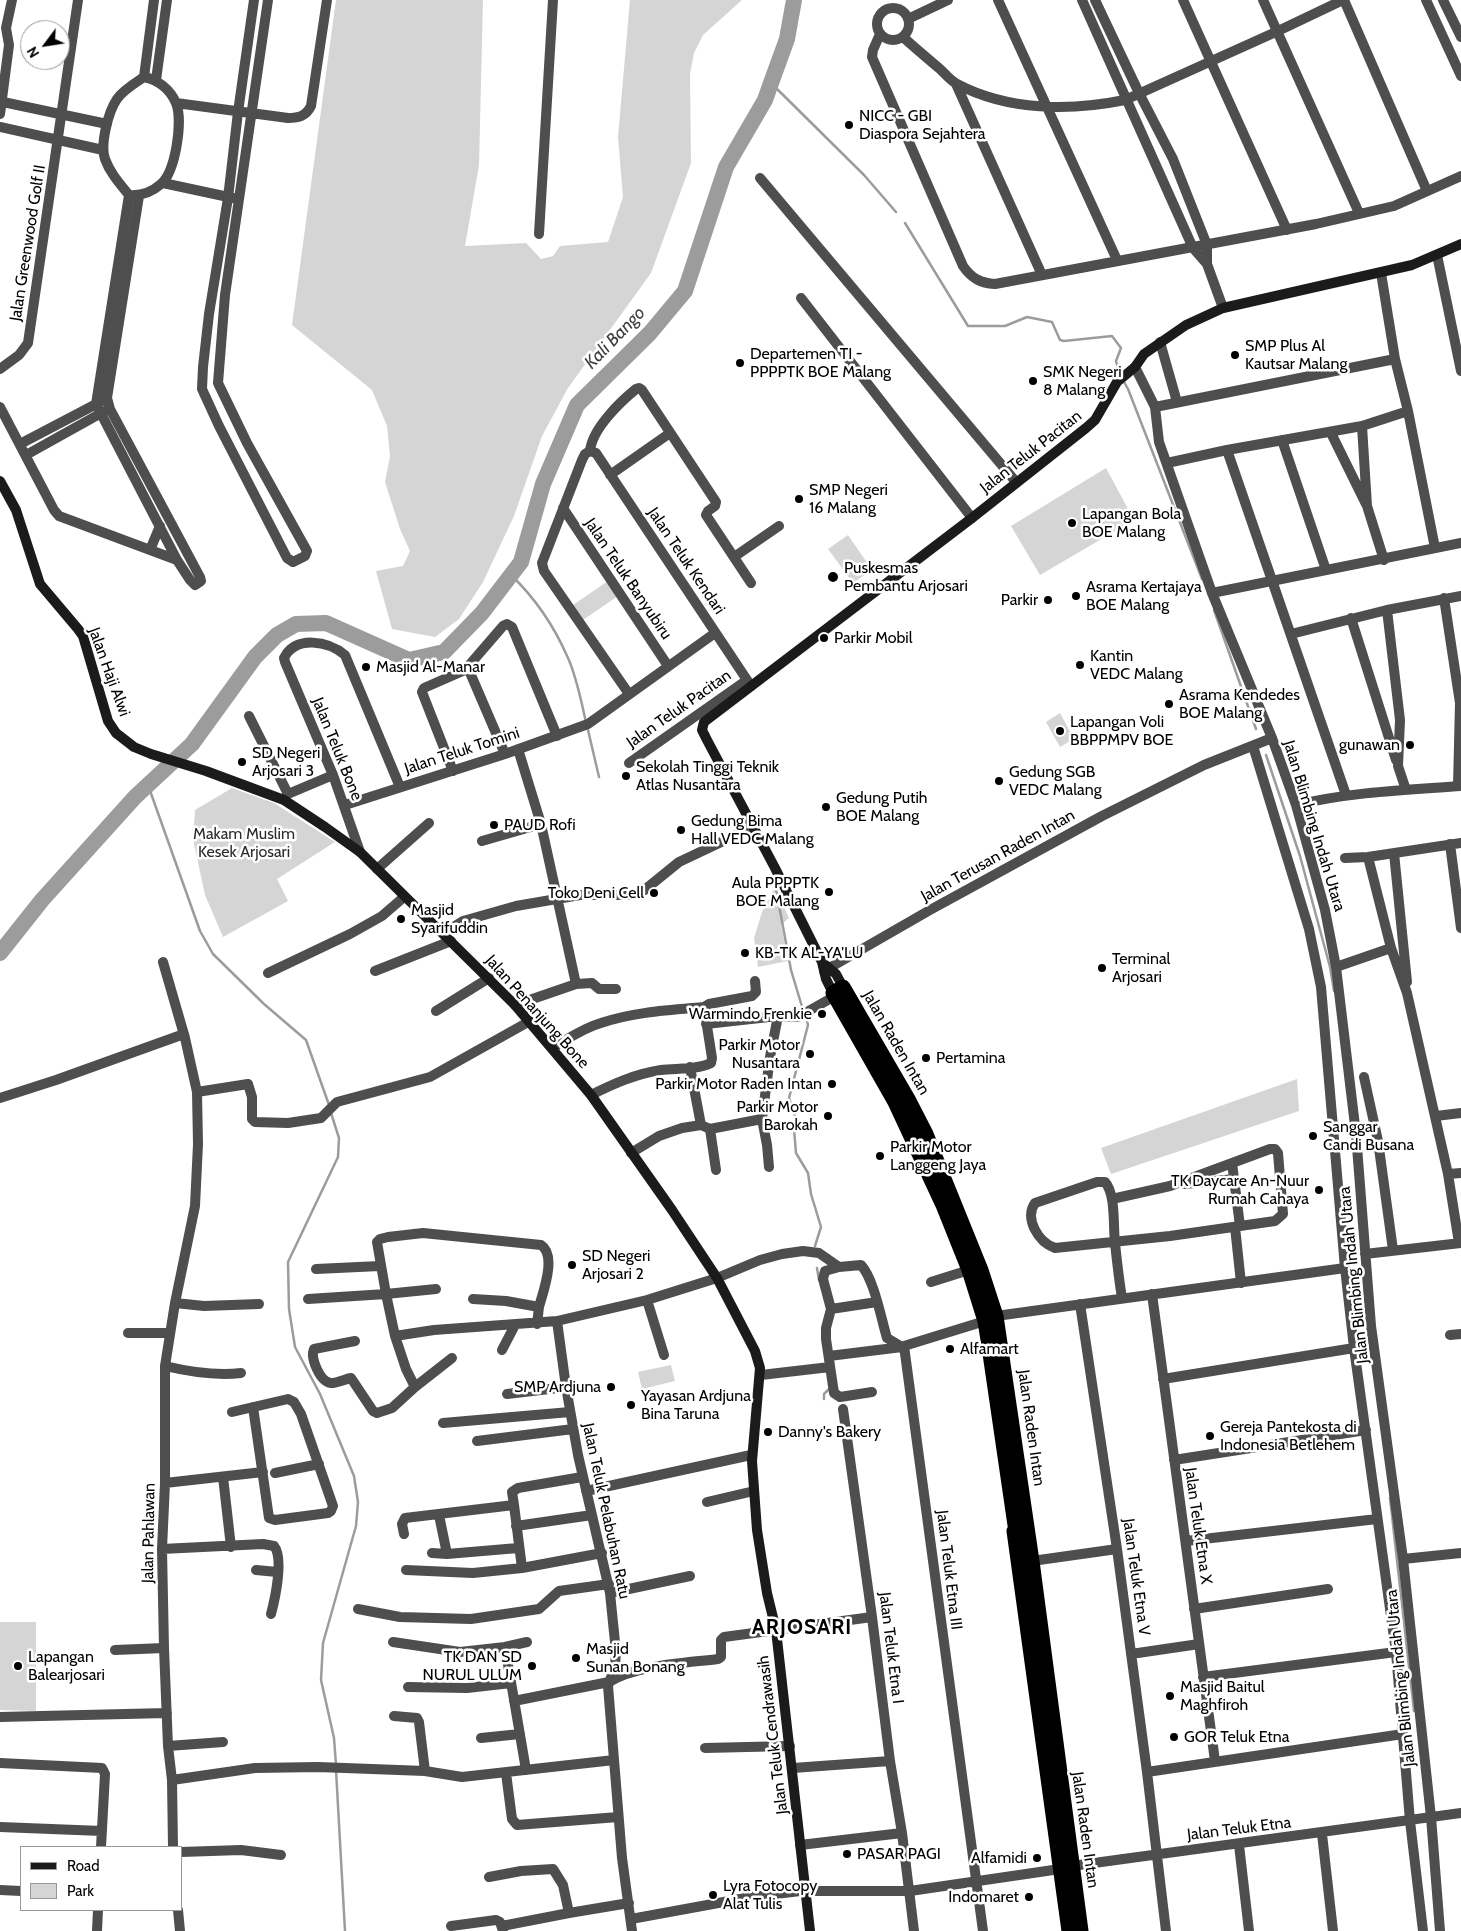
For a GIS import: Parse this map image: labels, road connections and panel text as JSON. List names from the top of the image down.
{
  "streets": {
    "highway": ["Jalan Raden Intan"],
    "street": [
      "Jalan Greenwood Golf II",
      "Jalan Teluk Pacitan",
      "Jalan Teluk Kendari",
      "Jalan Teluk Banyubiru",
      "Jalan Haji Alwi",
      "Jalan Teluk Bone",
      "Jalan Teluk Tomini",
      "Jalan Blimbing Indah Utara",
      "Jalan Terusan Raden Intan",
      "Jalan Penanjung Bone",
      "Jalan Teluk Pelabuhan Ratu",
      "Jalan Teluk Etna X",
      "Jalan Pahlawan",
      "Jalan Teluk Etna III",
      "Jalan Teluk Etna V",
      "Jalan Teluk Etna I",
      "Jalan Teluk Cendrawasih",
      "Jalan Teluk Etna"
    ]
  },
  "crossings": [
    ["Jalan Teluk Pacitan", "Jalan Teluk Kendari"],
    ["Jalan Teluk Pacitan", "Jalan Raden Intan"],
    ["Jalan Teluk Kendari", "Jalan Teluk Tomini"],
    ["Jalan Teluk Banyubiru", "Jalan Teluk Tomini"],
    ["Jalan Haji Alwi", "Jalan Penanjung Bone"],
    ["Jalan Teluk Bone", "Jalan Teluk Tomini"],
    ["Jalan Teluk Bone", "Jalan Penanjung Bone"],
    ["Jalan Blimbing Indah Utara", "Jalan Terusan Raden Intan"],
    ["Jalan Blimbing Indah Utara", "Jalan Teluk Etna"],
    ["Jalan Terusan Raden Intan", "Jalan Raden Intan"],
    ["Jalan Penanjung Bone", "Jalan Teluk Cendrawasih"],
    ["Jalan Raden Intan", "Jalan Teluk Etna"],
    ["Jalan Teluk Pelabuhan Ratu", "Jalan Teluk Etna"],
    ["Jalan Teluk Etna III", "Jalan Teluk Etna"],
    ["Jalan Teluk Etna V", "Jalan Teluk Etna"],
    ["Jalan Teluk Etna I", "Jalan Teluk Etna"],
    ["Jalan Teluk Cendrawasih", "Jalan Teluk Etna"]
  ],
  "districts": ["ARJOSARI"],
  "water": ["Kali Bango"],
  "parks": ["Makam Muslim Kesek Arjosari"],
  "places": [
    "NICC - GBI Diaspora Sejahtera",
    "SMP Plus Al Kautsar Malang",
    "Departemen TI - PPPPTK BOE Malang",
    "SMK Negeri 8 Malang",
    "SMP Negeri 16 Malang",
    "Lapangan Bola BOE Malang",
    "Puskesmas Pembantu Arjosari",
    "Asrama Kertajaya BOE Malang",
    "Parkir",
    "Parkir Mobil",
    "Kantin VEDC Malang",
    "Masjid Al-Manar",
    "Asrama Kendedes BOE Malang",
    "Lapangan Voli BBPPMPV BOE",
    "gunawan",
    "SD Negeri Arjosari 3",
    "Sekolah Tinggi Teknik Atlas Nusantara",
    "Gedung SGB VEDC Malang",
    "Gedung Putih BOE Malang",
    "PAUD Rofi",
    "Gedung Bima Hall VEDC Malang",
    "Aula PPPPTK BOE Malang",
    "Toko Deni Cell",
    "Masjid Syarifuddin",
    "KB-TK AL-YA'LU",
    "Terminal Arjosari",
    "Warmindo Frenkie",
    "Parkir Motor Nusantara",
    "Pertamina",
    "Parkir Motor Raden Intan",
    "Parkir Motor Barokah",
    "Sanggar Candi Busana",
    "Parkir Motor Langgeng Jaya",
    "TK Daycare An-Nuur Rumah Cahaya",
    "SD Negeri Arjosari 2",
    "Alfamart",
    "SMP Ardjuna",
    "Yayasan Ardjuna Bina Taruna",
    "Danny's Bakery",
    "Gereja Pantekosta di Indonesia Betlehem",
    "Masjid Sunan Bonang",
    "Lapangan Balearjosari",
    "TK DAN SD NURUL ULUM",
    "Masjid Baitul Maghfiroh",
    "GOR Teluk Etna",
    "PASAR PAGI",
    "Alfamidi",
    "Lyra Fotocopy Alat Tulis",
    "Indomaret"
  ],
  "legend": ["Road", "Park"],
  "north": "bottom left"
}
